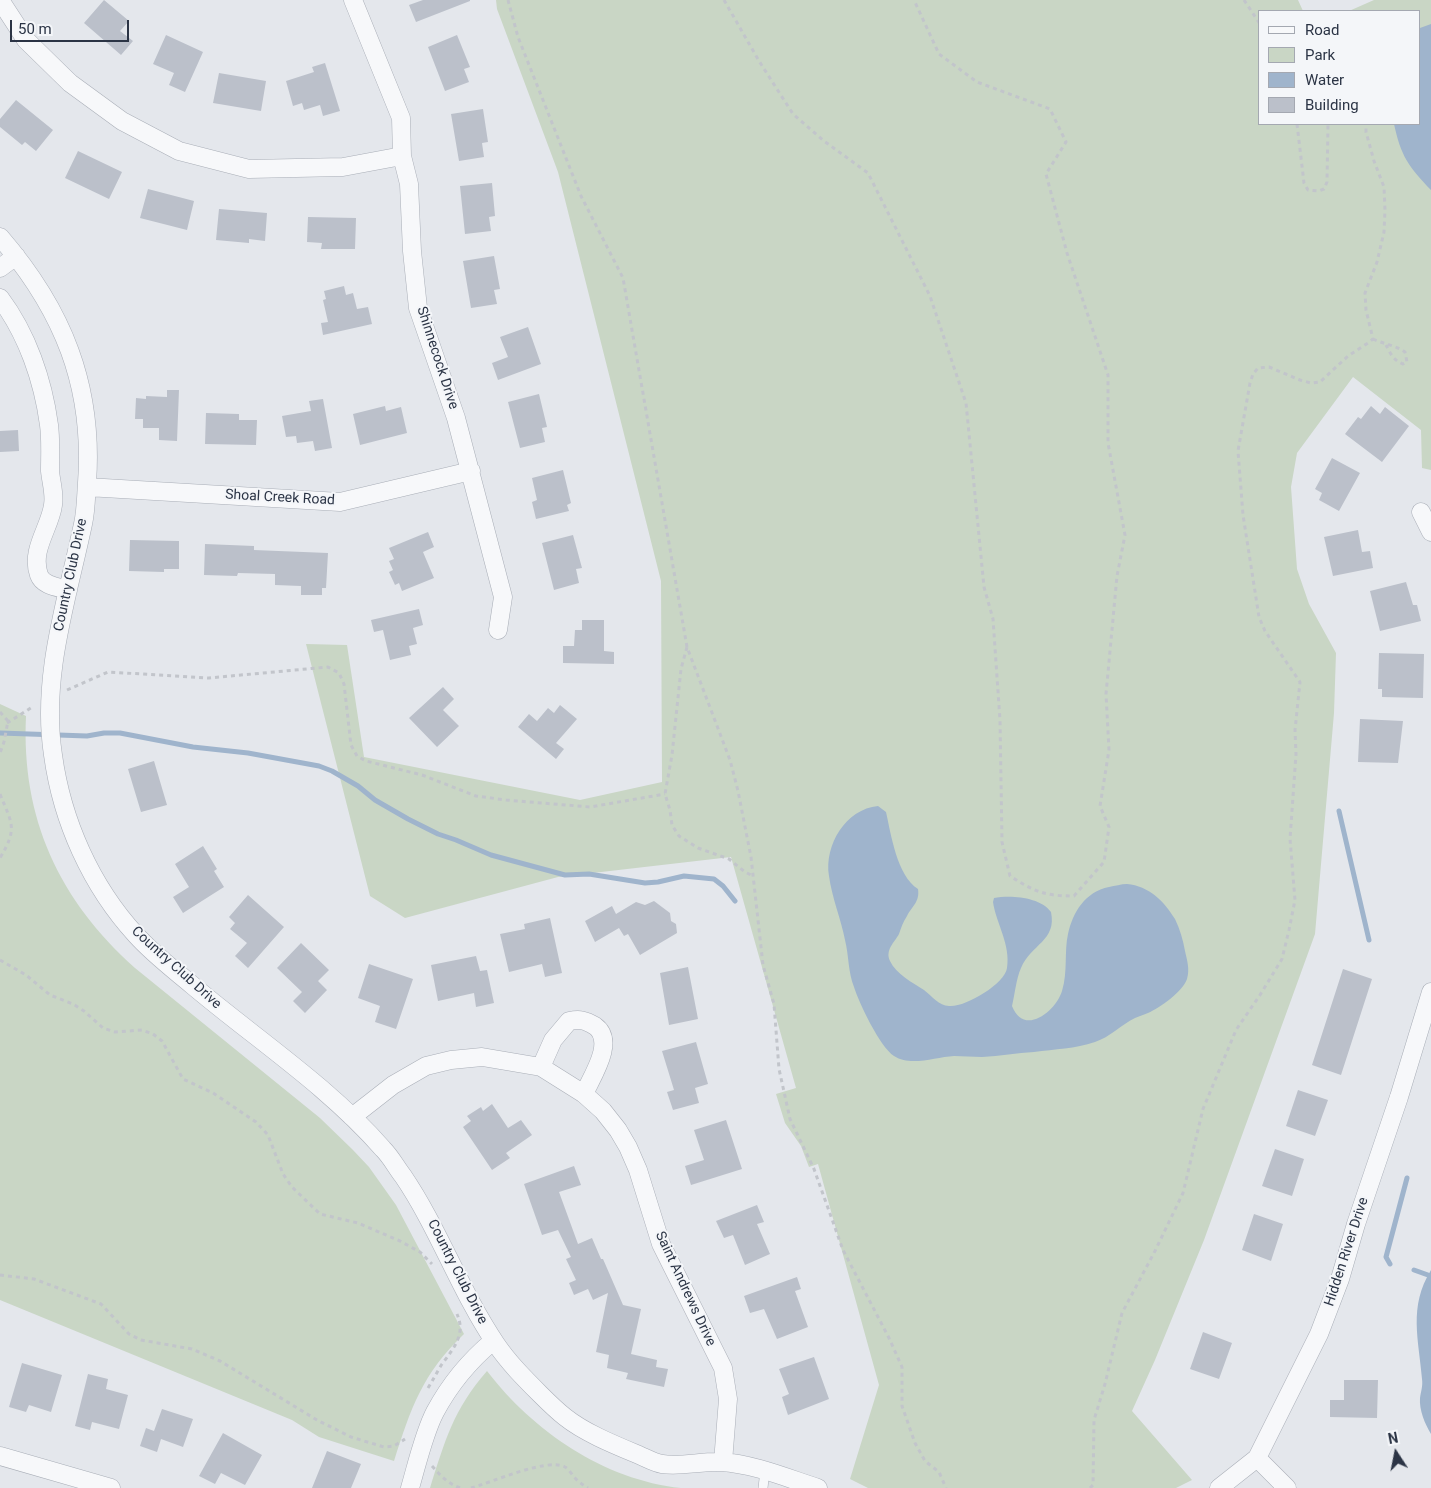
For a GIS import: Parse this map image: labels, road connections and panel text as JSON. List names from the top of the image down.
{
  "streets": {
    "street": [
      "Shinnecock Drive",
      "Shoal Creek Road",
      "Country Club Drive",
      "Hidden River Drive",
      "Saint Andrews Drive"
    ]
  },
  "crossings": [
    ["Shinnecock Drive", "Shoal Creek Road"],
    ["Shoal Creek Road", "Country Club Drive"],
    ["Country Club Drive", "Saint Andrews Drive"]
  ],
  "legend": [
    "Road",
    "Park",
    "Water",
    "Building"
  ],
  "scale_bar": "50 m",
  "north": "top"
}
